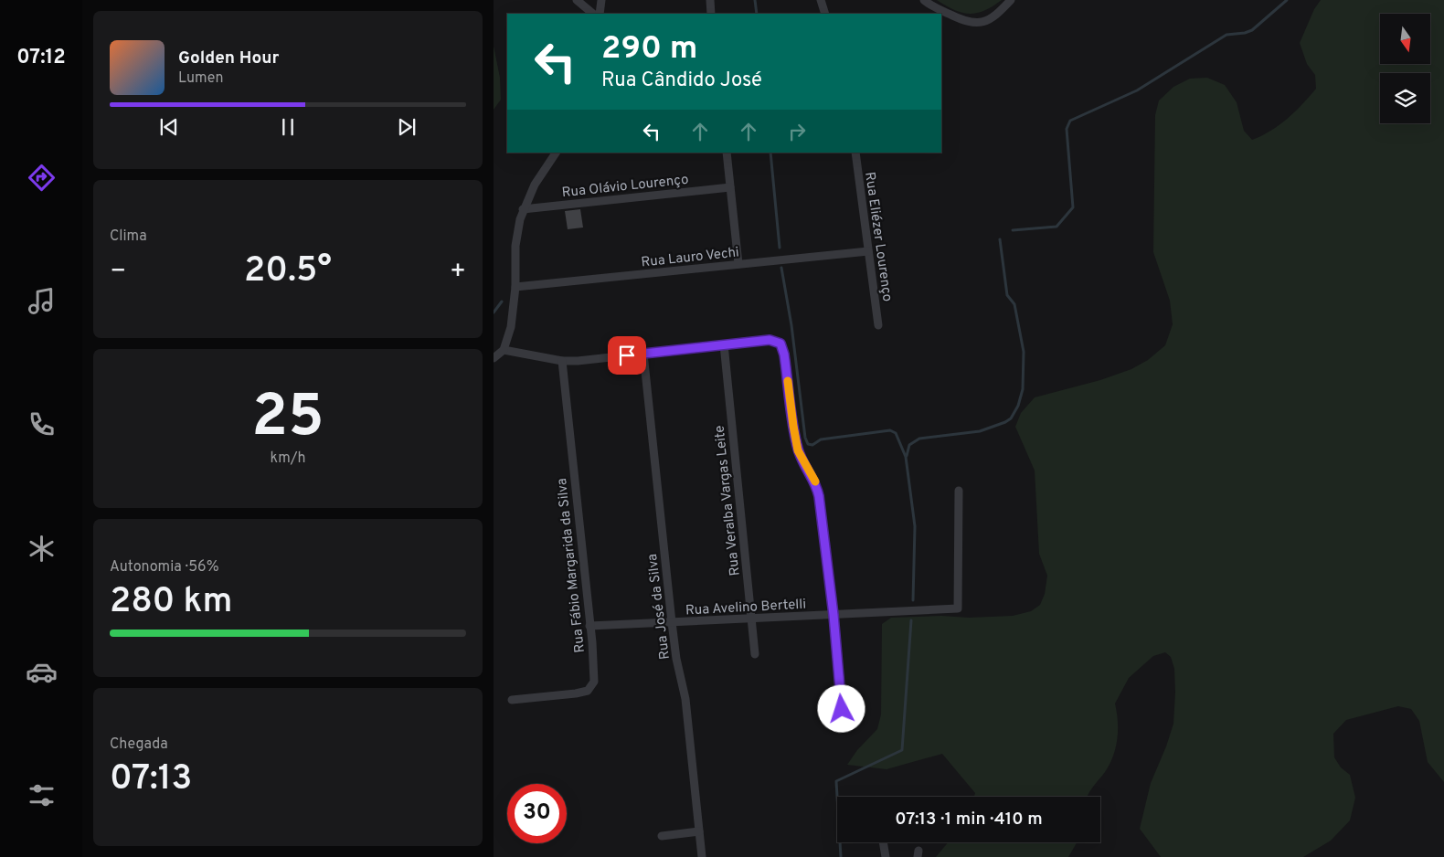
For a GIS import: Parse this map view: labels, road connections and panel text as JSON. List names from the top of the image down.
{
  "streets": {
    "street": [
      "Rua Olávio Lourenço",
      "Rua Eliézer Lourenço",
      "Rua Lauro Vechi",
      "Rua Veralba Vargas Leite",
      "Rua Fábio Margarida da Silva",
      "Rua José da Silva",
      "Rua Avelino Bertelli"
    ]
  },
  "crossings": [
    ["Rua Eliézer Lourenço", "Rua Lauro Vechi"],
    ["Rua Veralba Vargas Leite", "Rua Avelino Bertelli"],
    ["Rua Fábio Margarida da Silva", "Rua Avelino Bertelli"],
    ["Rua José da Silva", "Rua Avelino Bertelli"]
  ],
  "north": "bottom",
  "page": {
    "tabs": "07:12",
    "turn": ["290 m", "Rua Cândido José"],
    "song": ["Golden Hour", "Lumen"],
    "tile": [
      "Clima",
      ["25", "km/h"],
      ["Autonomia · 56%", "280 km"],
      ["Chegada", "07:13"]
    ],
    "heat": ["−", "20.5°", "+"],
    "limit": "30",
    "trip": "07:13 · 1 min · 410 m"
  }
}
